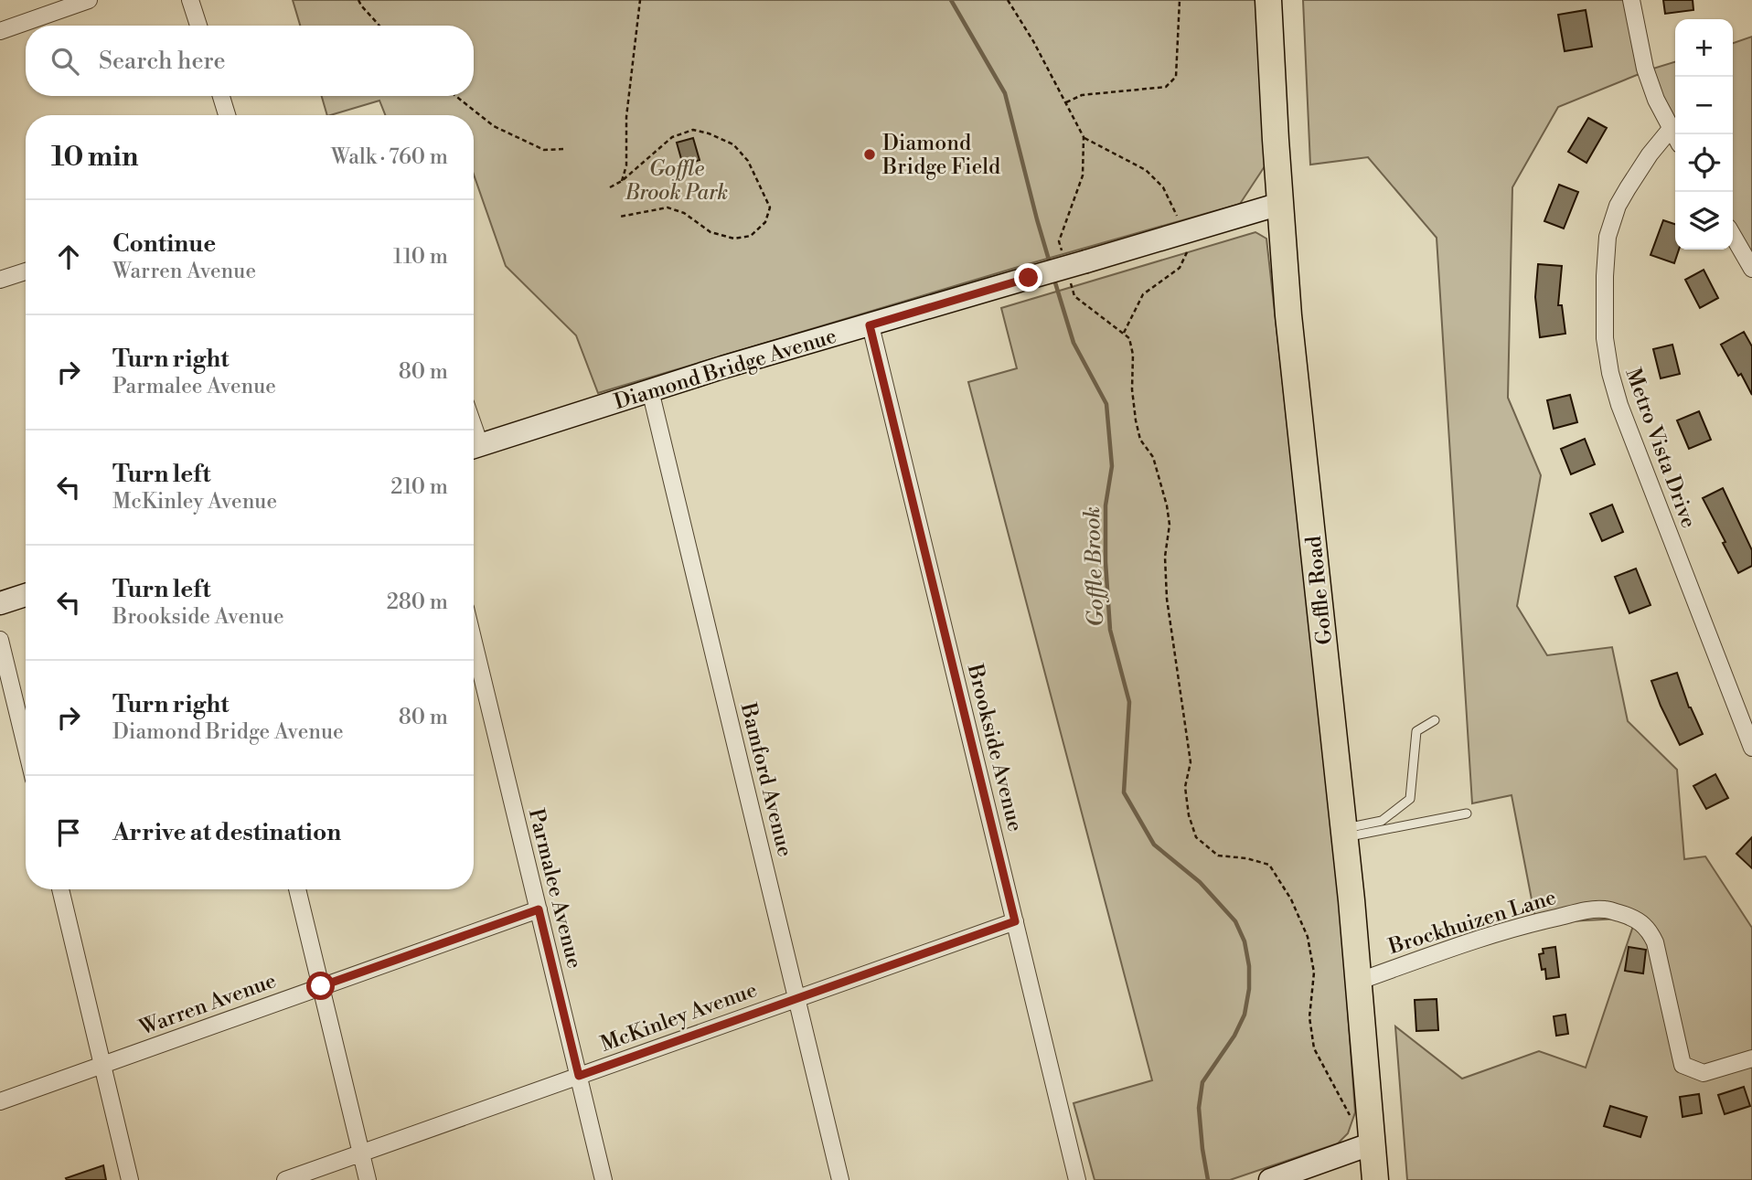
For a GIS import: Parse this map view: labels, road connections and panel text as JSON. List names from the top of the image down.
{
  "streets": {
    "main road": ["Goffle Road"],
    "street": [
      "Diamond Bridge Avenue",
      "Metro Vista Drive",
      "Brookside Avenue",
      "Bamford Avenue",
      "Parmalee Avenue",
      "Brockhuizen Lane",
      "Warren Avenue",
      "McKinley Avenue"
    ]
  },
  "crossings": [
    ["Diamond Bridge Avenue", "Goffle Road"],
    ["Diamond Bridge Avenue", "Brookside Avenue"],
    ["Diamond Bridge Avenue", "Bamford Avenue"],
    ["Goffle Road", "Brockhuizen Lane"],
    ["Brookside Avenue", "McKinley Avenue"],
    ["Bamford Avenue", "McKinley Avenue"],
    ["Parmalee Avenue", "Warren Avenue"],
    ["Parmalee Avenue", "McKinley Avenue"]
  ],
  "water": ["Goffle Brook"],
  "parks": ["Goffle Brook Park"],
  "places": ["Diamond Bridge Field"],
  "page": {
    "map_buttons": ["+", "−"],
    "search": "Search here",
    "heading": ["10 min", "Walk · 760 m"],
    "list": [
      ["Continue", "Warren Avenue", "110 m"],
      ["Turn right", "Parmalee Avenue", "80 m"],
      ["Turn left", "McKinley Avenue", "210 m"],
      ["Turn left", "Brookside Avenue", "280 m"],
      ["Turn right", "Diamond Bridge Avenue", "80 m"],
      "Arrive at destination"
    ]
  }
}
